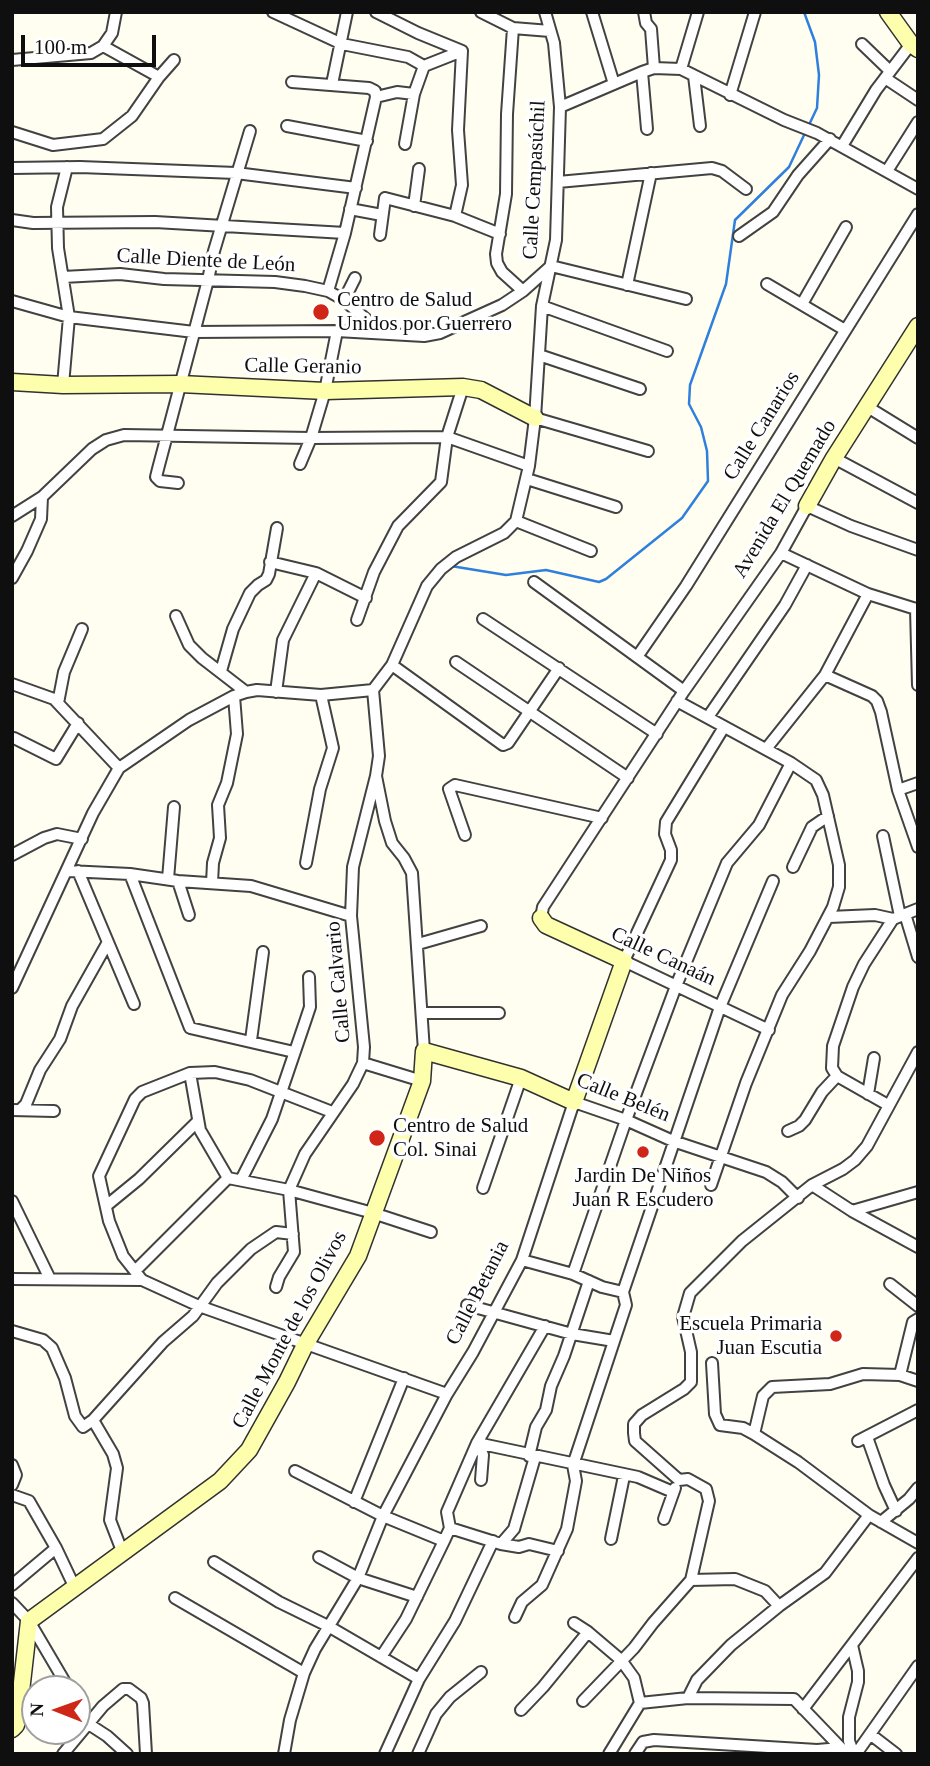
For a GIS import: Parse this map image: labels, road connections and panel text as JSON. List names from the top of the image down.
{
  "streets": {
    "street": [
      "Calle Cempasúchil",
      "Calle Diente de León",
      "Calle Geranio",
      "Calle Canarios",
      "Avenida El Quemado",
      "Calle Canaán",
      "Calle Calvario",
      "Calle Belén",
      "Calle Betania",
      "Calle Monte de los Olivos"
    ]
  },
  "crossings": [
    ["Calle Cempasúchil", "Calle Geranio"],
    ["Avenida El Quemado", "Calle Canaán"],
    ["Calle Canaán", "Calle Betania"],
    ["Calle Calvario", "Calle Monte de los Olivos"],
    ["Calle Belén", "Calle Betania"],
    ["Calle Belén", "Calle Monte de los Olivos"]
  ],
  "places": [
    "Centro de Salud Unidos por Guerrero",
    "Centro de Salud Col. Sinai",
    "Jardin De Niños Juan R Escudero",
    "Escuela Primaria Juan Escutia"
  ],
  "scale_bar": "100 m",
  "north": "left"
}
